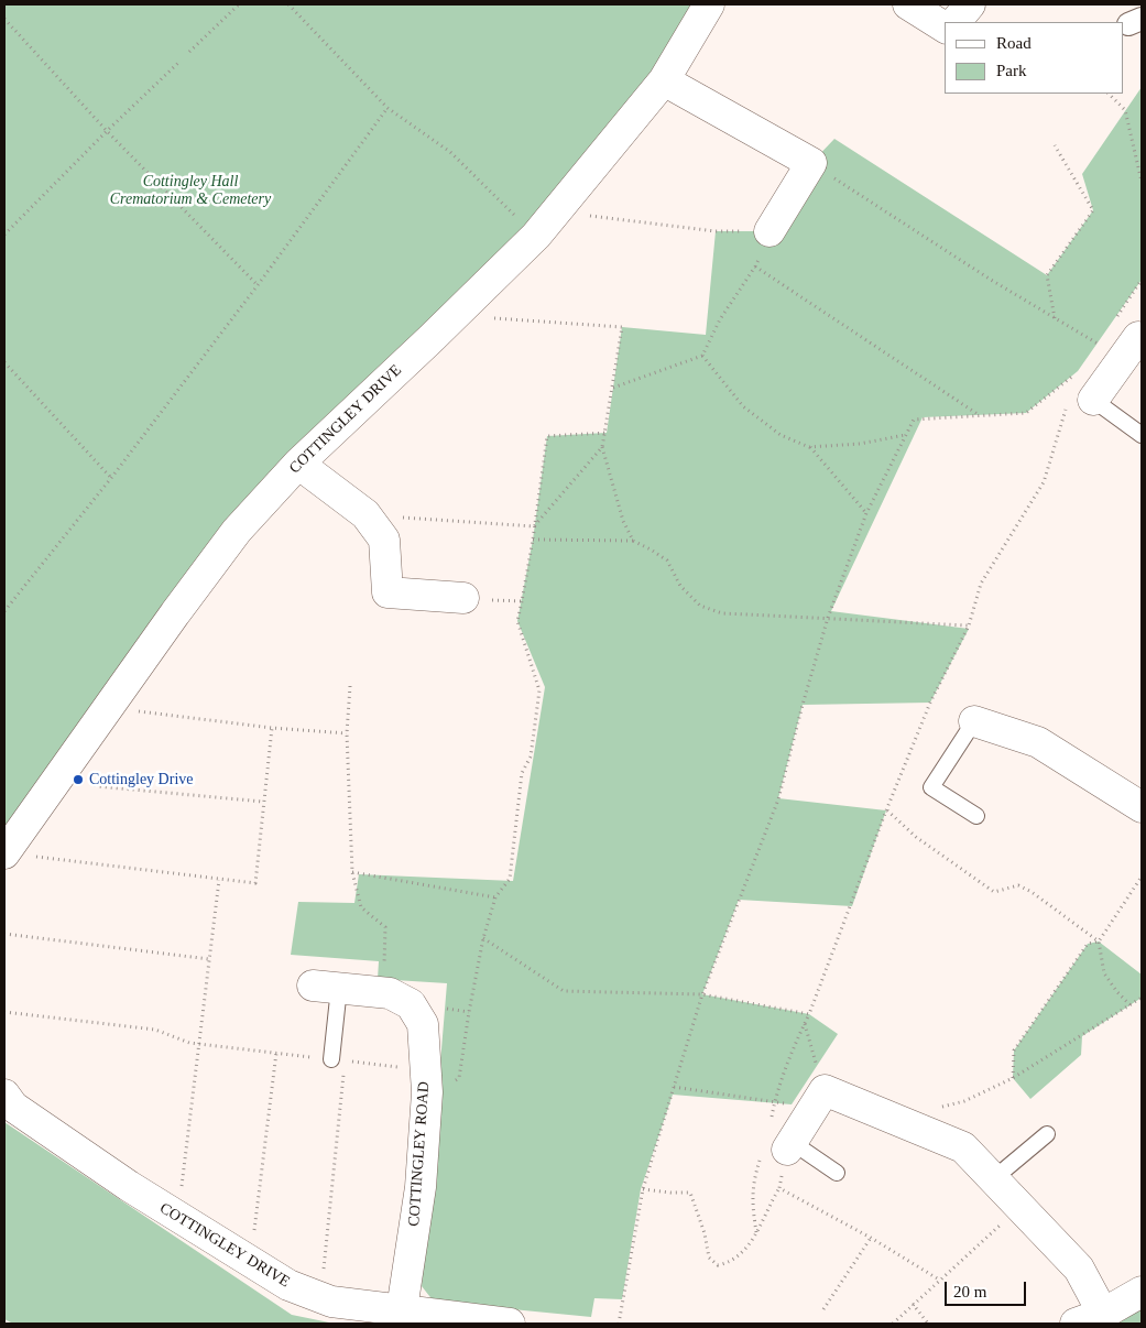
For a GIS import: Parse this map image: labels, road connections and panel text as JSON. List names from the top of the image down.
{
  "streets": {
    "street": ["COTTINGLEY DRIVE", "COTTINGLEY ROAD"]
  },
  "crossings": [
    ["COTTINGLEY DRIVE", "COTTINGLEY ROAD"]
  ],
  "parks": ["Cottingley Hall Crematorium & Cemetery"],
  "places": ["Cottingley Drive"],
  "legend": ["Road", "Park"],
  "scale_bar": "20 m"
}
